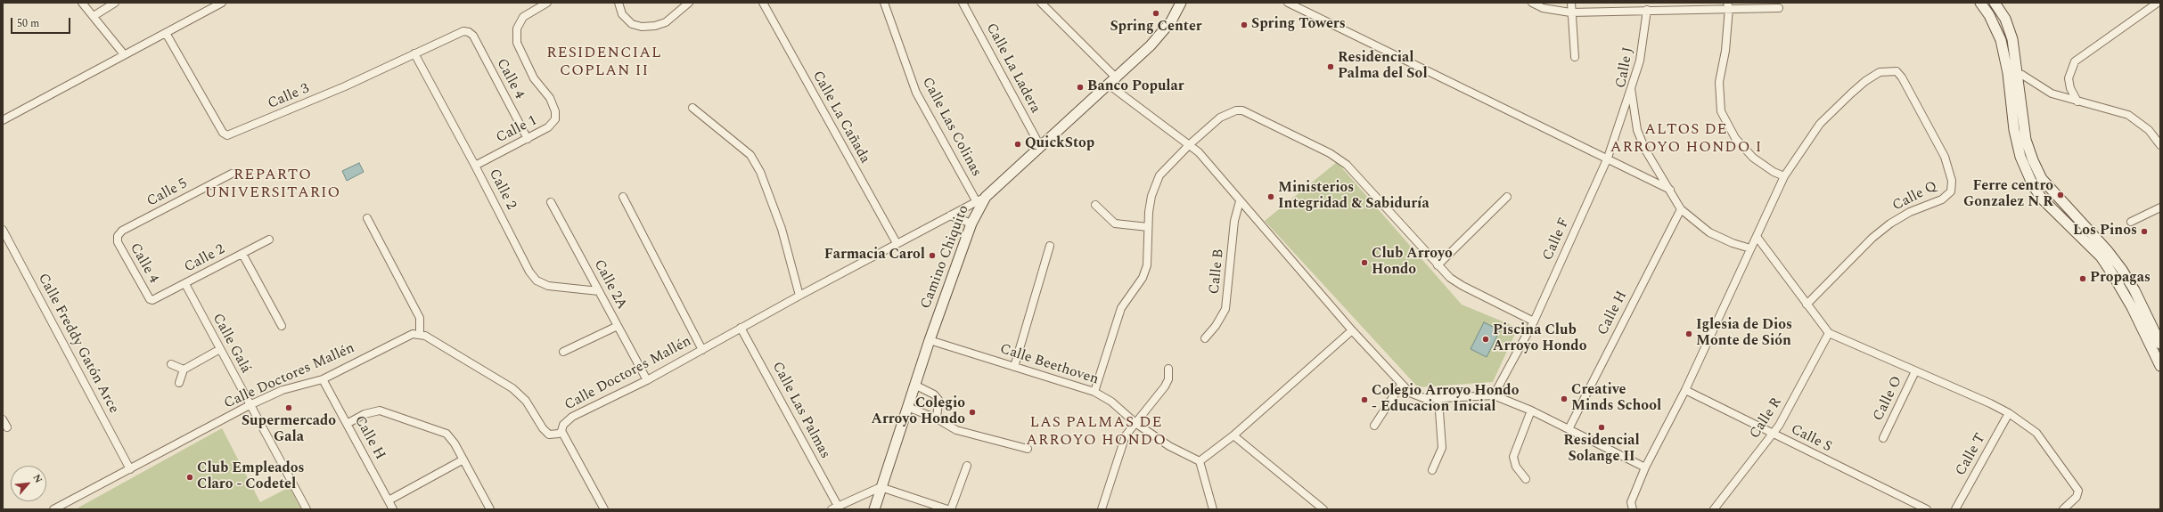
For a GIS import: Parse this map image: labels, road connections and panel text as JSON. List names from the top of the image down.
{
  "streets": {
    "main road": ["Camino Chiquito"],
    "street": [
      "Calle J",
      "Calle La Ladera",
      "Calle 4",
      "Calle 3",
      "Calle La Cañada",
      "Calle Las Colinas",
      "Calle 1",
      "Calle 2",
      "Calle 5",
      "Calle Q",
      "Calle F",
      "Calle B",
      "Calle 2A",
      "Calle H",
      "Calle Freddy Gatón Arce",
      "Calle Galá",
      "Calle Beethoven",
      "Calle Doctores Mallén",
      "Calle O",
      "Calle Las Palmas",
      "Calle R",
      "Calle S",
      "Calle T"
    ]
  },
  "crossings": [
    ["Calle J", "Calle F"],
    ["Calle J", "Calle H"],
    ["Calle La Ladera", "Camino Chiquito"],
    ["Calle 4", "Calle 3"],
    ["Calle 4", "Calle 1"],
    ["Calle 4", "Calle 2"],
    ["Calle 4", "Calle 5"],
    ["Calle 3", "Calle 2"],
    ["Calle La Cañada", "Calle Doctores Mallén"],
    ["Calle Las Colinas", "Calle Doctores Mallén"],
    ["Calle 1", "Calle 2"],
    ["Calle 2", "Calle 2A"],
    ["Calle 2", "Calle Galá"],
    ["Camino Chiquito", "Calle Beethoven"],
    ["Camino Chiquito", "Calle Doctores Mallén"],
    ["Calle 2A", "Calle Doctores Mallén"],
    ["Calle H", "Calle Doctores Mallén"],
    ["Calle Freddy Gatón Arce", "Calle Doctores Mallén"],
    ["Calle Galá", "Calle Doctores Mallén"],
    ["Calle Doctores Mallén", "Calle Las Palmas"],
    ["Calle R", "Calle S"]
  ],
  "districts": [
    "RESIDENCIAL COPLAN II",
    "ALTOS DE ARROYO HONDO I",
    "REPARTO UNIVERSITARIO",
    "LAS PALMAS DE ARROYO HONDO"
  ],
  "places": [
    "Spring Center",
    "Spring Towers",
    "Residencial Palma del Sol",
    "Banco Popular",
    "QuickStop",
    "Ferre centro Gonzalez N R",
    "Ministerios Integridad & Sabiduría",
    "Los Pinos",
    "Farmacia Carol",
    "Club Arroyo Hondo",
    "Propagas",
    "Iglesia de Dios Monte de Sión",
    "Piscina Club Arroyo Hondo",
    "Creative Minds School",
    "Colegio Arroyo Hondo - Educacion Inicial",
    "Supermercado Gala",
    "Colegio Arroyo Hondo",
    "Residencial Solange II",
    "Club Empleados Claro - Codetel"
  ],
  "scale_bar": "50 m",
  "north": "top right"
}
